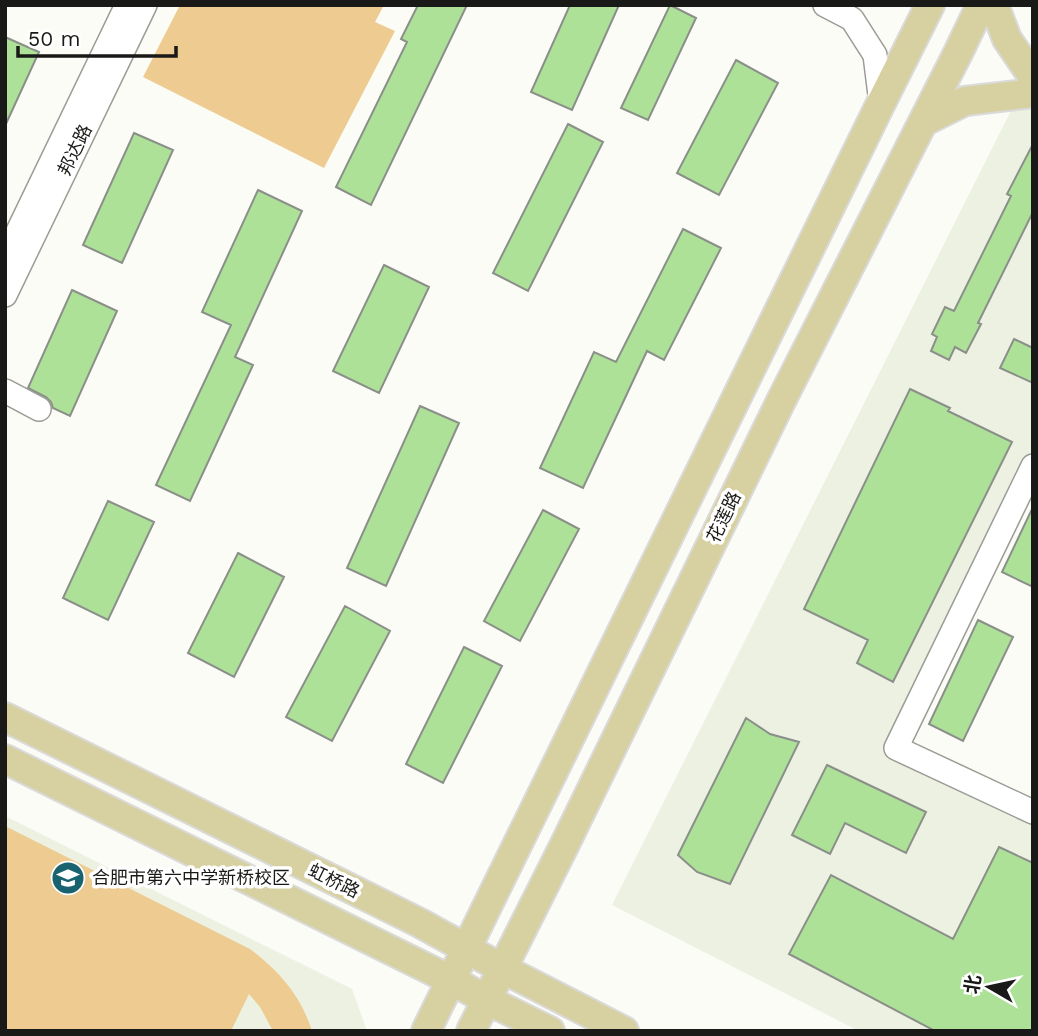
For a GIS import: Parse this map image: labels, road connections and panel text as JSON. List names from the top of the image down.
{
  "streets": {
    "main road": ["花莲路", "虹桥路"],
    "street": ["邦达路"]
  },
  "crossings": [
    ["花莲路", "虹桥路"]
  ],
  "places": {
    "school or university": ["合肥市第六中学新桥校区"]
  },
  "scale_bar": "50 m",
  "north": "left"
}
